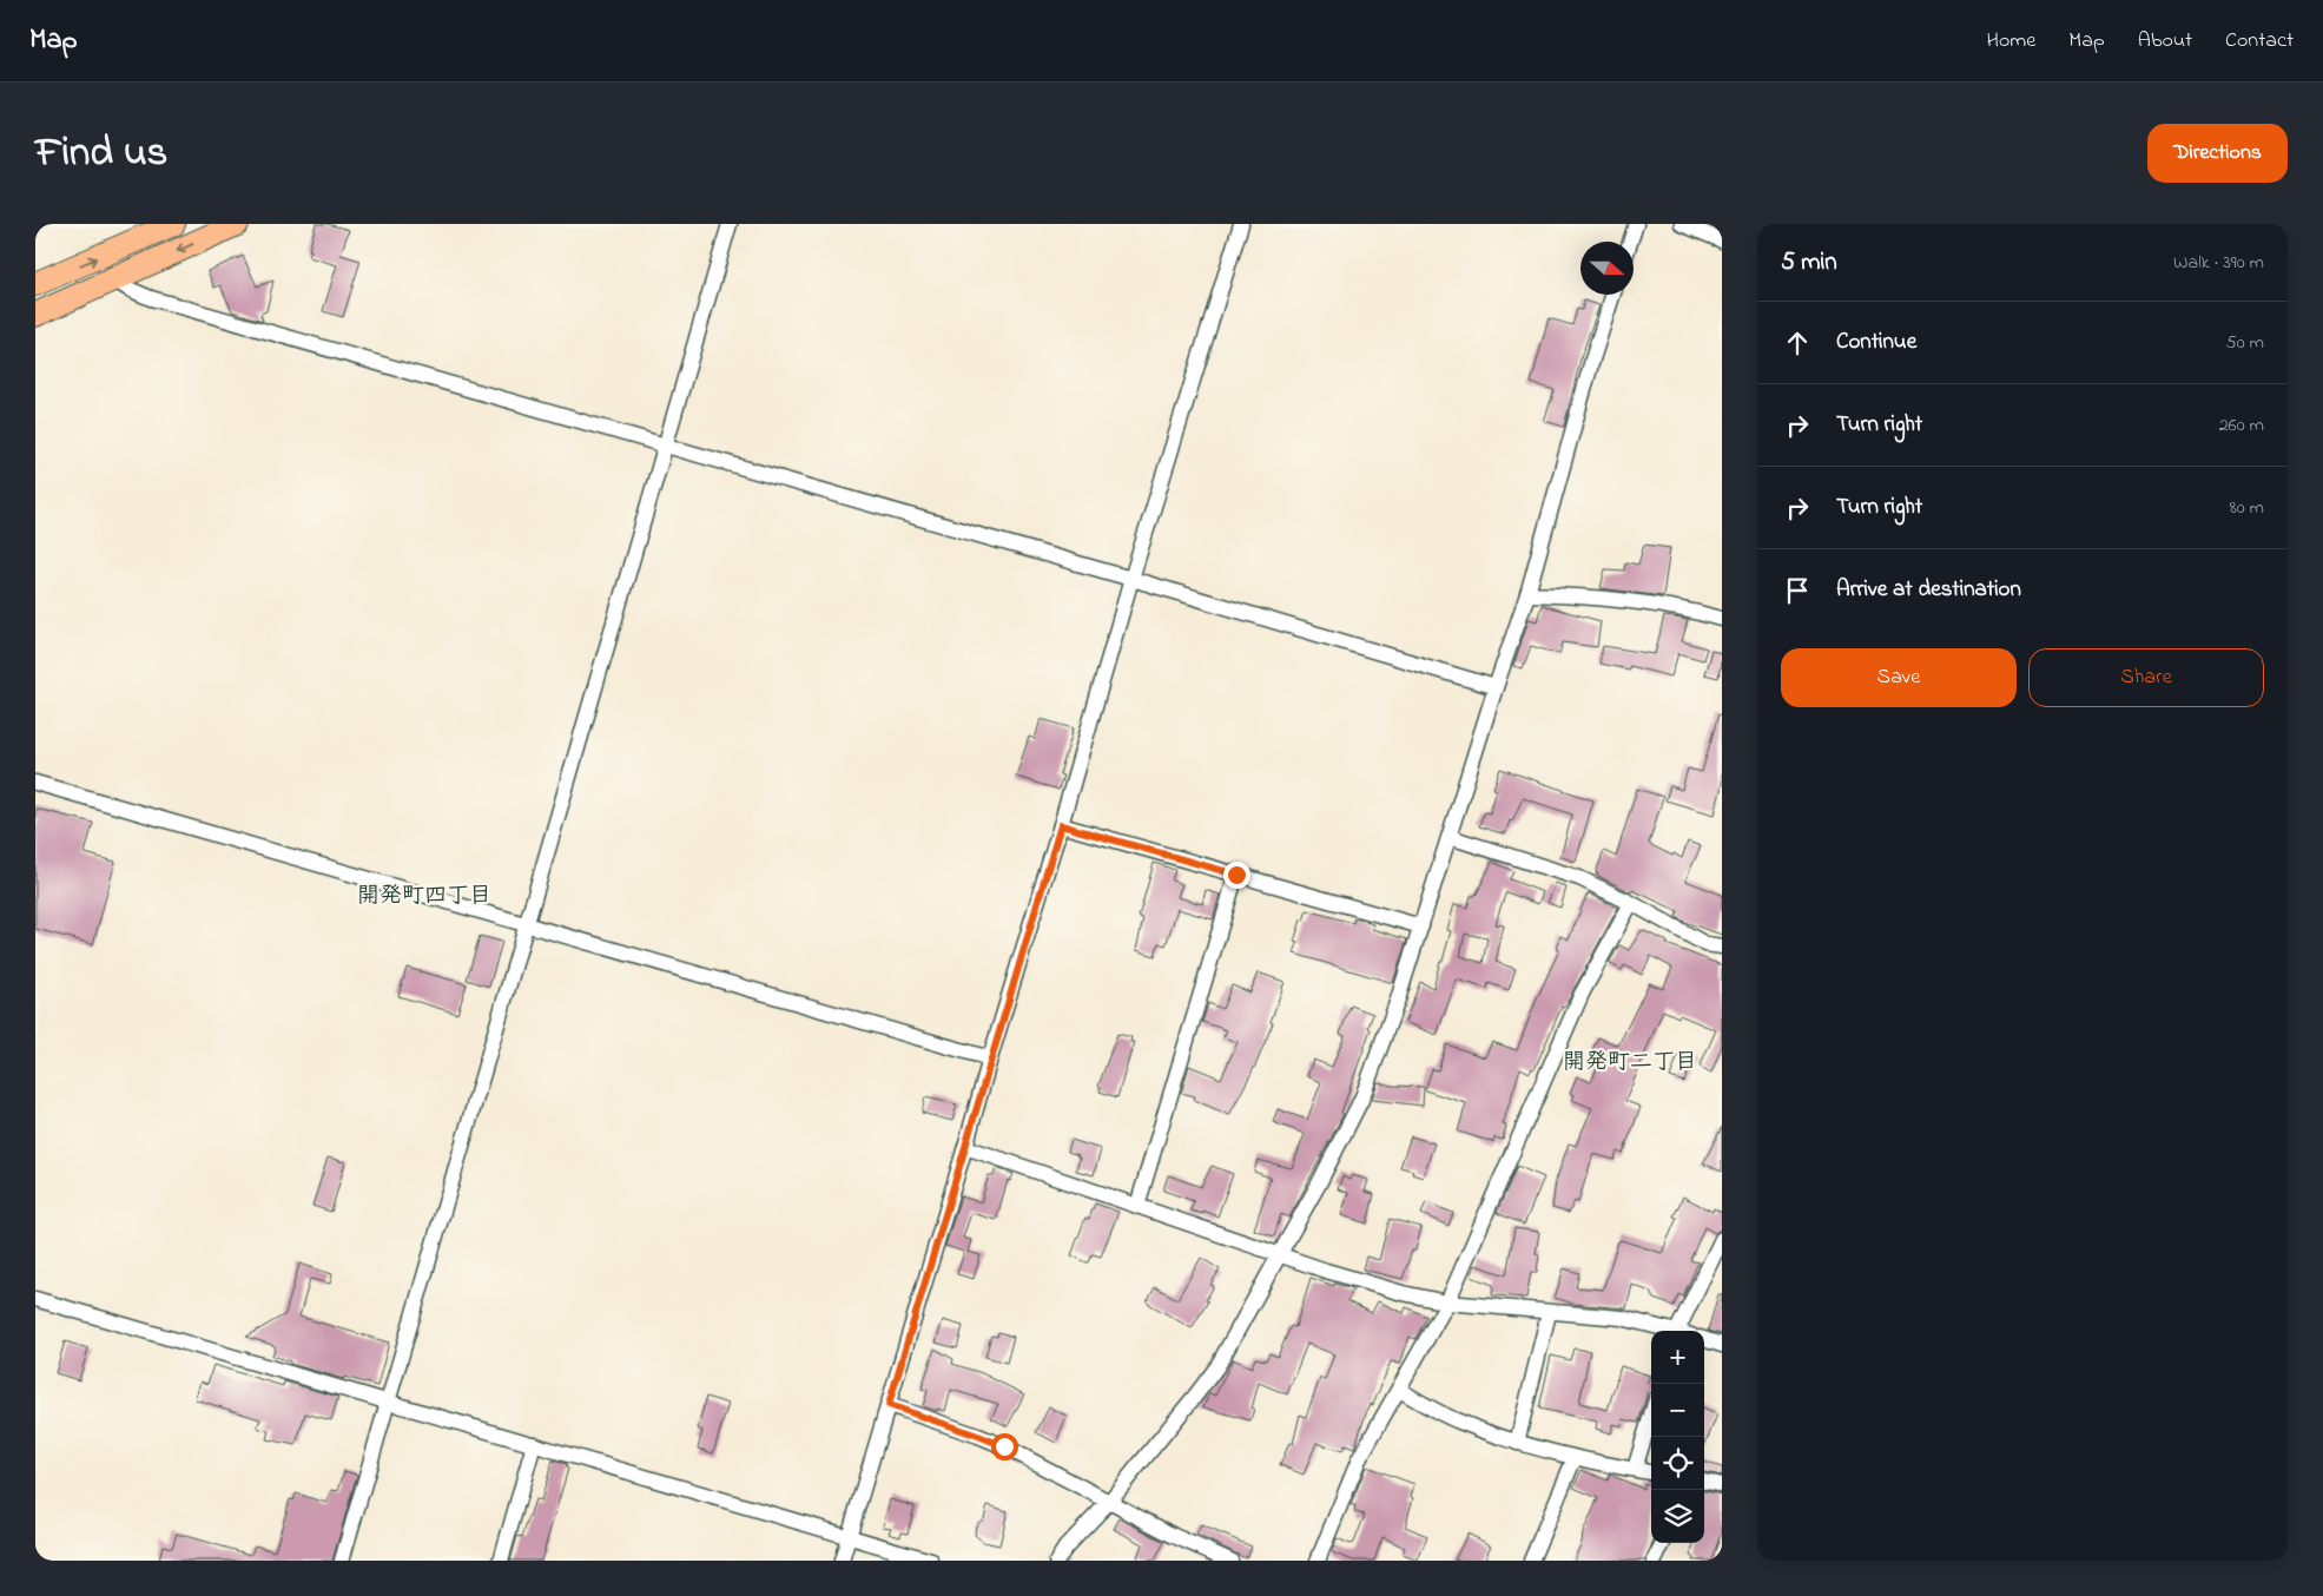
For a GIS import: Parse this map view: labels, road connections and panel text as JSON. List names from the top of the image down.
{
  "districts": ["開発町四丁目", "開発町二丁目"],
  "north": "right",
  "page": {
    "header": "Map",
    "nav": [
      "Home",
      "Map",
      "About",
      "Contact"
    ],
    "title": "Find us",
    "buttons": [
      "Directions",
      ["Save", "Share"]
    ],
    "heading": ["5 min", "Walk · 390 m"],
    "list": [
      ["Continue", "50 m"],
      ["Turn right", "260 m"],
      ["Turn right", "80 m"],
      "Arrive at destination"
    ],
    "map_buttons": ["+", "−"]
  }
}
